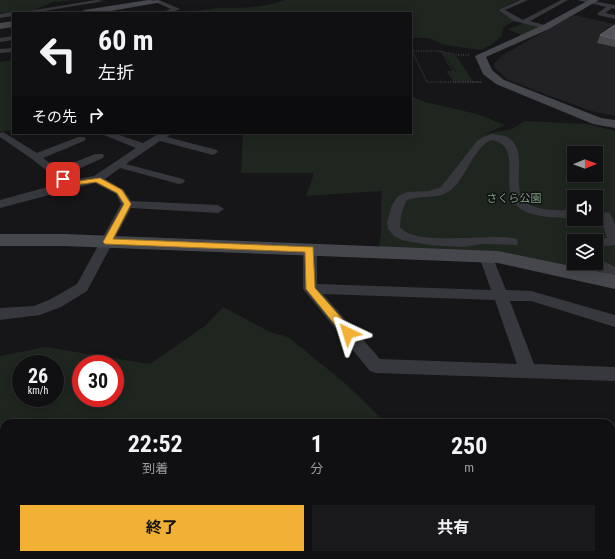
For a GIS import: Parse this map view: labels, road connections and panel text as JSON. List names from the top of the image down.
{
  "parks": ["さくら公園"],
  "north": "right",
  "page": {
    "turn": ["60 m", "左折"],
    "then": "その先",
    "speed": "26 km/h",
    "limit": "30",
    "eta": [
      "22:52",
      "到着",
      "1",
      "分",
      "250",
      "m"
    ],
    "buttons": ["終了", "共有"]
  }
}
